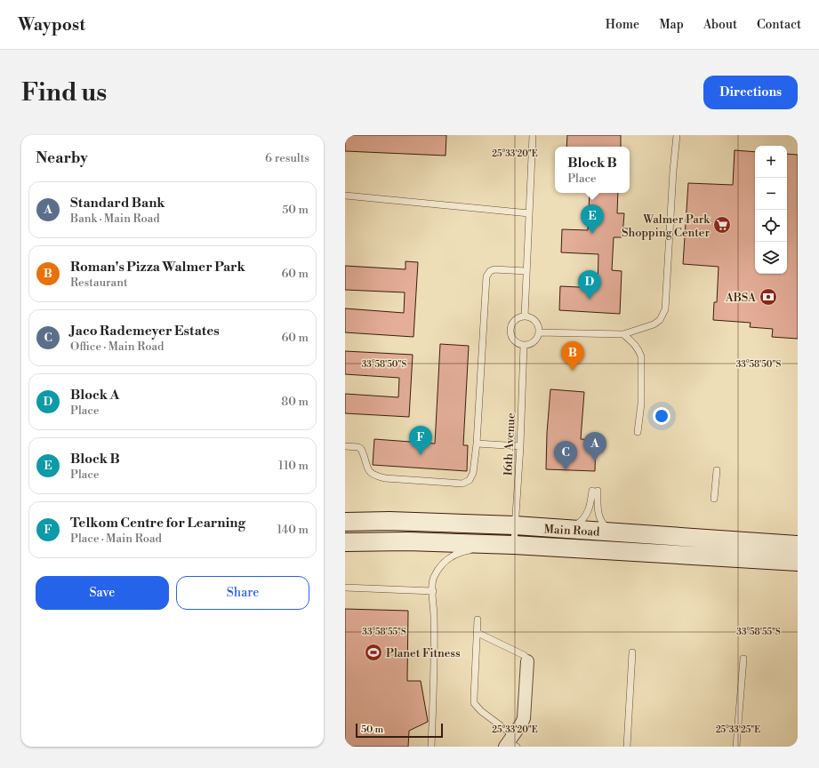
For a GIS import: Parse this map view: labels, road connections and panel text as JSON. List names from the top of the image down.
{
  "streets": {
    "main road": ["Main Road"],
    "lane": ["16th Avenue"]
  },
  "crossings": [
    ["16th Avenue", "Main Road"]
  ],
  "places": {
    "supermarket": ["Walmer Park Shopping Center"],
    "bank": ["ABSA"],
    "sports": ["Planet Fitness"]
  },
  "scale_bar": "50 m",
  "page": {
    "header": "Waypost",
    "nav": [
      "Home",
      "Map",
      "About",
      "Contact"
    ],
    "buttons": [
      "Directions",
      ["Save", "Share"]
    ],
    "title": "Find us",
    "heading": ["Nearby", "6 results"],
    "map_buttons": ["+", "−"],
    "popup": ["Block B", "Place"],
    "list": [
      {
        "mark": "A",
        "name": "Standard Bank",
        "note": "Bank · Main Road",
        "value": "50 m"
      },
      {
        "mark": "B",
        "name": "Roman's Pizza Walmer Park",
        "note": "Restaurant",
        "value": "60 m"
      },
      {
        "mark": "C",
        "name": "Jaco Rademeyer Estates",
        "note": "Office · Main Road",
        "value": "60 m"
      },
      {
        "mark": "D",
        "name": "Block A",
        "note": "Place",
        "value": "80 m"
      },
      {
        "mark": "E",
        "name": "Block B",
        "note": "Place",
        "value": "110 m"
      },
      {
        "mark": "F",
        "name": "Telkom Centre for Learning",
        "note": "Place · Main Road",
        "value": "140 m"
      }
    ],
    "pins": [
      "E",
      "D",
      "B",
      "F",
      "A",
      "C"
    ],
    "scale": "50 m"
  },
  "coordinates": [
    "25°33'20\"E",
    "33°58'50\"S",
    "33°58'55\"S",
    "25°33'25\"E"
  ]
}
